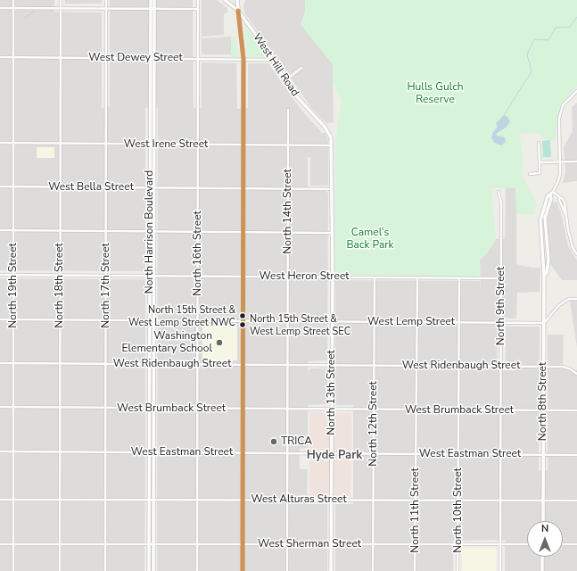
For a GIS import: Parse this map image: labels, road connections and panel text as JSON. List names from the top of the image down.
{
  "streets": {
    "street": [
      "West Dewey Street",
      "West Hill Road",
      "West Irene Street",
      "West Bella Street",
      "North 14th Street",
      "North Harrison Boulevard",
      "North 16th Street",
      "West Heron Street",
      "North 19th Street",
      "North 18th Street",
      "North 17th Street",
      "North 9th Street",
      "West Lemp Street",
      "West Ridenbaugh Street",
      "North 13th Street",
      "North 8th Street",
      "West Brumback Street",
      "North 12th Street",
      "West Eastman Street",
      "West Alturas Street",
      "North 11th Street",
      "North 10th Street",
      "West Sherman Street"
    ]
  },
  "crossings": [
    ["West Dewey Street", "West Hill Road"],
    ["West Dewey Street", "North Harrison Boulevard"],
    ["West Dewey Street", "North 16th Street"],
    ["West Dewey Street", "North 19th Street"],
    ["West Dewey Street", "North 18th Street"],
    ["West Dewey Street", "North 17th Street"],
    ["West Hill Road", "North 13th Street"],
    ["West Irene Street", "North 14th Street"],
    ["West Irene Street", "North Harrison Boulevard"],
    ["West Irene Street", "North 16th Street"],
    ["West Irene Street", "North 19th Street"],
    ["West Irene Street", "North 18th Street"],
    ["West Irene Street", "North 17th Street"],
    ["West Irene Street", "North 13th Street"],
    ["West Bella Street", "North 14th Street"],
    ["West Bella Street", "North Harrison Boulevard"],
    ["West Bella Street", "North 16th Street"],
    ["West Bella Street", "North 19th Street"],
    ["West Bella Street", "North 18th Street"],
    ["West Bella Street", "North 17th Street"],
    ["West Bella Street", "North 13th Street"],
    ["North 14th Street", "West Heron Street"],
    ["North 14th Street", "West Lemp Street"],
    ["North 14th Street", "West Ridenbaugh Street"],
    ["North 14th Street", "West Brumback Street"],
    ["North 14th Street", "West Eastman Street"],
    ["North 14th Street", "West Alturas Street"],
    ["North 14th Street", "West Sherman Street"],
    ["North Harrison Boulevard", "West Heron Street"],
    ["North Harrison Boulevard", "West Lemp Street"],
    ["North Harrison Boulevard", "West Ridenbaugh Street"],
    ["North Harrison Boulevard", "West Brumback Street"],
    ["North Harrison Boulevard", "West Eastman Street"],
    ["North Harrison Boulevard", "West Alturas Street"],
    ["North Harrison Boulevard", "West Sherman Street"],
    ["North 16th Street", "West Heron Street"],
    ["North 16th Street", "West Lemp Street"],
    ["North 16th Street", "West Ridenbaugh Street"],
    ["North 16th Street", "West Brumback Street"],
    ["North 16th Street", "West Eastman Street"],
    ["North 16th Street", "West Alturas Street"],
    ["North 16th Street", "West Sherman Street"],
    ["West Heron Street", "North 19th Street"],
    ["West Heron Street", "North 18th Street"],
    ["West Heron Street", "North 17th Street"],
    ["West Heron Street", "North 9th Street"],
    ["West Heron Street", "North 13th Street"],
    ["West Heron Street", "North 12th Street"],
    ["West Heron Street", "North 11th Street"],
    ["West Heron Street", "North 10th Street"],
    ["North 19th Street", "West Lemp Street"],
    ["North 19th Street", "West Ridenbaugh Street"],
    ["North 19th Street", "West Brumback Street"],
    ["North 19th Street", "West Eastman Street"],
    ["North 19th Street", "West Alturas Street"],
    ["North 19th Street", "West Sherman Street"],
    ["North 18th Street", "West Lemp Street"],
    ["North 18th Street", "West Ridenbaugh Street"],
    ["North 18th Street", "West Brumback Street"],
    ["North 18th Street", "West Eastman Street"],
    ["North 18th Street", "West Alturas Street"],
    ["North 18th Street", "West Sherman Street"],
    ["North 17th Street", "West Lemp Street"],
    ["North 17th Street", "West Ridenbaugh Street"],
    ["North 17th Street", "West Brumback Street"],
    ["North 17th Street", "West Eastman Street"],
    ["North 17th Street", "West Alturas Street"],
    ["North 17th Street", "West Sherman Street"],
    ["North 9th Street", "West Lemp Street"],
    ["North 9th Street", "West Ridenbaugh Street"],
    ["North 9th Street", "West Brumback Street"],
    ["North 9th Street", "West Eastman Street"],
    ["North 9th Street", "West Alturas Street"],
    ["North 9th Street", "West Sherman Street"],
    ["West Lemp Street", "North 13th Street"],
    ["West Lemp Street", "North 8th Street"],
    ["West Lemp Street", "North 12th Street"],
    ["West Lemp Street", "North 11th Street"],
    ["West Lemp Street", "North 10th Street"],
    ["West Ridenbaugh Street", "North 13th Street"],
    ["West Ridenbaugh Street", "North 8th Street"],
    ["West Ridenbaugh Street", "North 12th Street"],
    ["West Ridenbaugh Street", "North 11th Street"],
    ["West Ridenbaugh Street", "North 10th Street"],
    ["North 13th Street", "West Brumback Street"],
    ["North 13th Street", "West Eastman Street"],
    ["North 13th Street", "West Alturas Street"],
    ["North 13th Street", "West Sherman Street"],
    ["North 8th Street", "West Brumback Street"],
    ["North 8th Street", "West Eastman Street"],
    ["North 8th Street", "West Alturas Street"],
    ["West Brumback Street", "North 12th Street"],
    ["West Brumback Street", "North 11th Street"],
    ["West Brumback Street", "North 10th Street"],
    ["North 12th Street", "West Eastman Street"],
    ["North 12th Street", "West Alturas Street"],
    ["North 12th Street", "West Sherman Street"],
    ["West Eastman Street", "North 11th Street"],
    ["West Eastman Street", "North 10th Street"],
    ["West Alturas Street", "North 11th Street"],
    ["West Alturas Street", "North 10th Street"],
    ["North 11th Street", "West Sherman Street"],
    ["North 10th Street", "West Sherman Street"]
  ],
  "districts": ["Hyde Park"],
  "parks": ["Hulls Gulch Reserve", "Camel's Back Park"],
  "places": [
    "North 15th Street & West Lemp Street NWC",
    "North 15th Street & West Lemp Street SEC",
    "Washington Elementary School",
    "TRICA"
  ],
  "north": "top"
}
